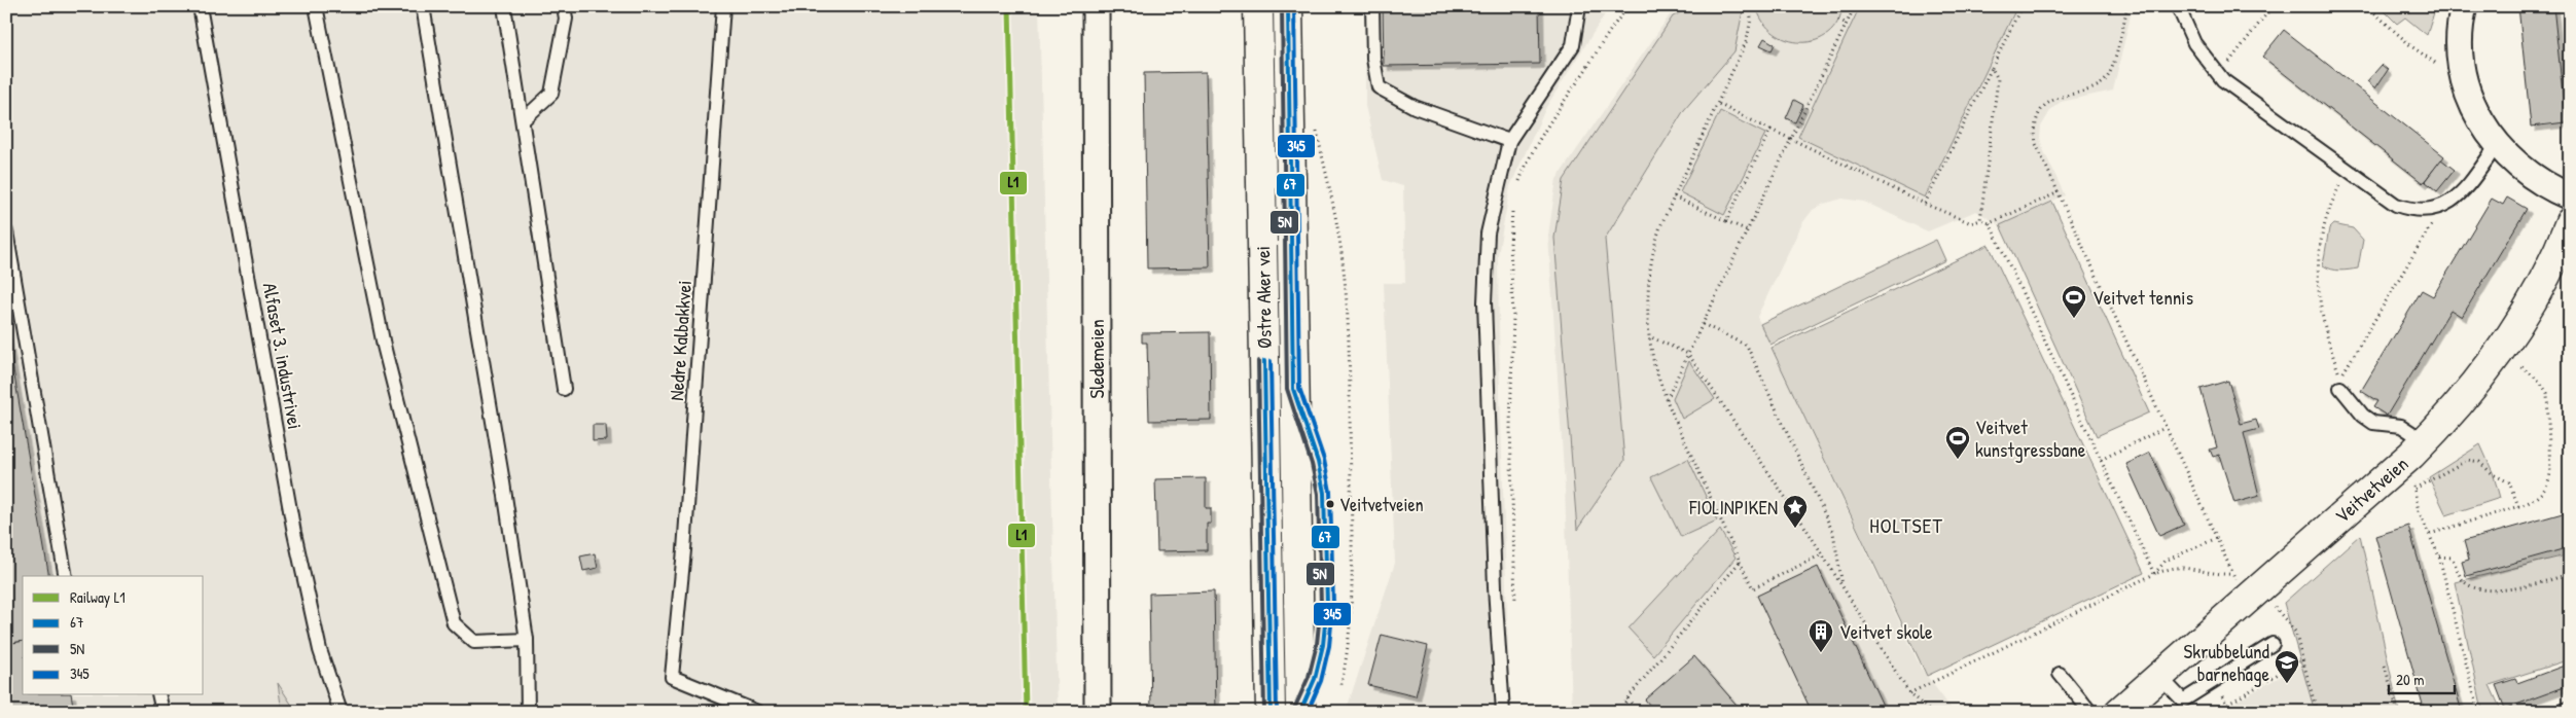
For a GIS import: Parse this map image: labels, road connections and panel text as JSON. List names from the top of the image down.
{
  "streets": {
    "main road": ["Østre Aker vei", "Veitvetveien"],
    "street": ["Sledemeien"],
    "lane": ["Nedre Kalbakkvei", "Alfaset 3. industrivei"]
  },
  "districts": ["HOLTSET"],
  "places": {
    "sports": ["Veitvet tennis", "Veitvet kunstgressbane"],
    "other": ["Veitvetveien"],
    "place": ["FIOLINPIKEN"],
    "building": ["Veitvet skole"],
    "school or university": ["Skrubbelund barnehage"]
  },
  "lines": [
    "rail line L1",
    "transit line 67",
    "transit line 5N",
    "transit line 345"
  ],
  "legend": [
    "Railway L1",
    "67",
    "5N",
    "345"
  ],
  "scale_bar": "20 m"
}
